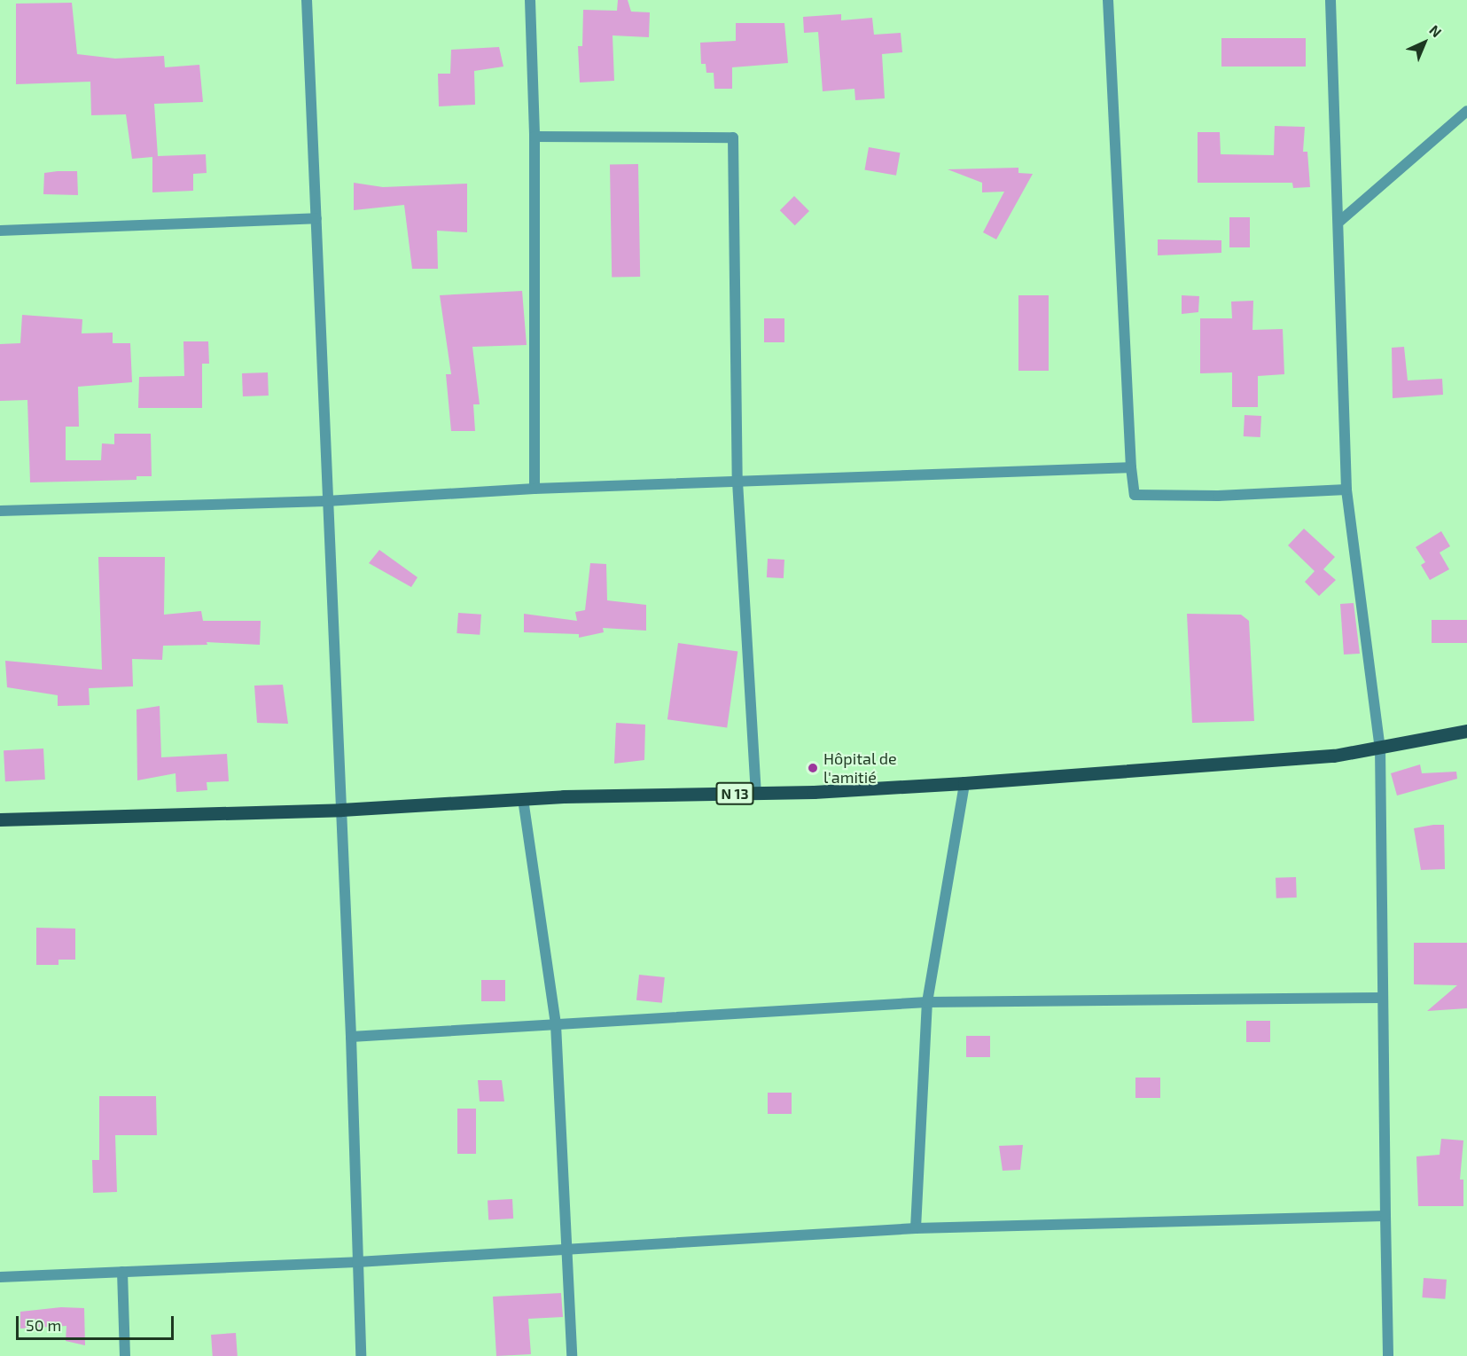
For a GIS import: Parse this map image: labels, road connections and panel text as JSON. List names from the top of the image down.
{
  "streets": {
    "main road": ["N 13"]
  },
  "places": ["Hôpital de l'amitié"],
  "scale_bar": "50 m",
  "north": "top right"
}
